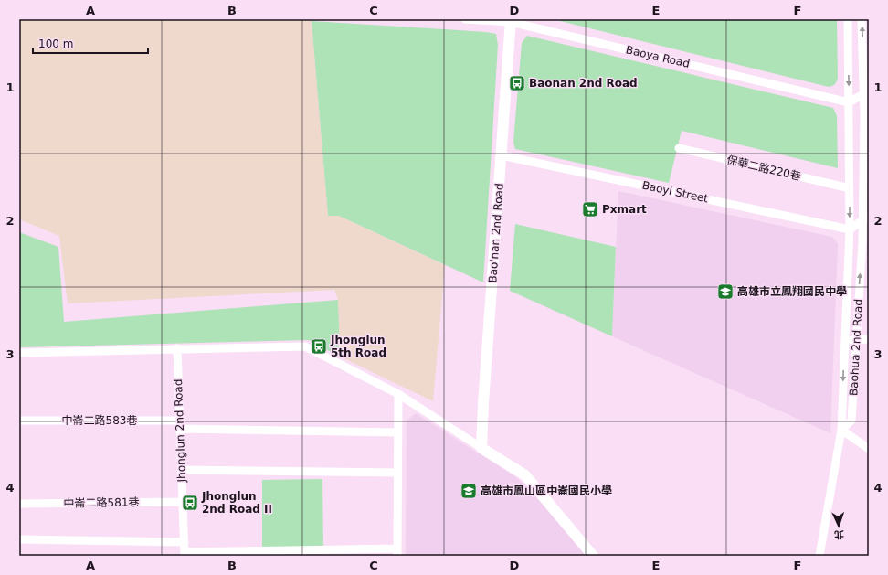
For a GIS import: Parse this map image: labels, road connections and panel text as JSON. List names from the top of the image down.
{
  "streets": {
    "street": [
      "Baoya Road",
      "保華二路220巷",
      "Baoyi Street",
      "Bao'nan 2nd Road",
      "Baohua 2nd Road",
      "中崙二路583巷",
      "Jhonglun 2nd Road",
      "中崙二路581巷"
    ]
  },
  "crossings": [
    ["Baoya Road", "Bao'nan 2nd Road"],
    ["Baoya Road", "Baohua 2nd Road"],
    ["保華二路220巷", "Baohua 2nd Road"],
    ["Baoyi Street", "Bao'nan 2nd Road"],
    ["Baoyi Street", "Baohua 2nd Road"],
    ["中崙二路583巷", "Jhonglun 2nd Road"],
    ["Jhonglun 2nd Road", "中崙二路581巷"]
  ],
  "places": {
    "bus stop": ["Baonan 2nd Road", "Jhonglun 5th Road", "Jhonglun 2nd Road II"],
    "supermarket": ["Pxmart"],
    "school or university": ["高雄市立鳳翔國民中學", "高雄市鳳山區中崙國民小學"]
  },
  "scale_bar": "100 m",
  "north": "bottom",
  "grid": {
    "columns": [
      "A",
      "B",
      "C",
      "D",
      "E",
      "F"
    ],
    "rows": [
      "1",
      "2",
      "3",
      "4"
    ]
  }
}
